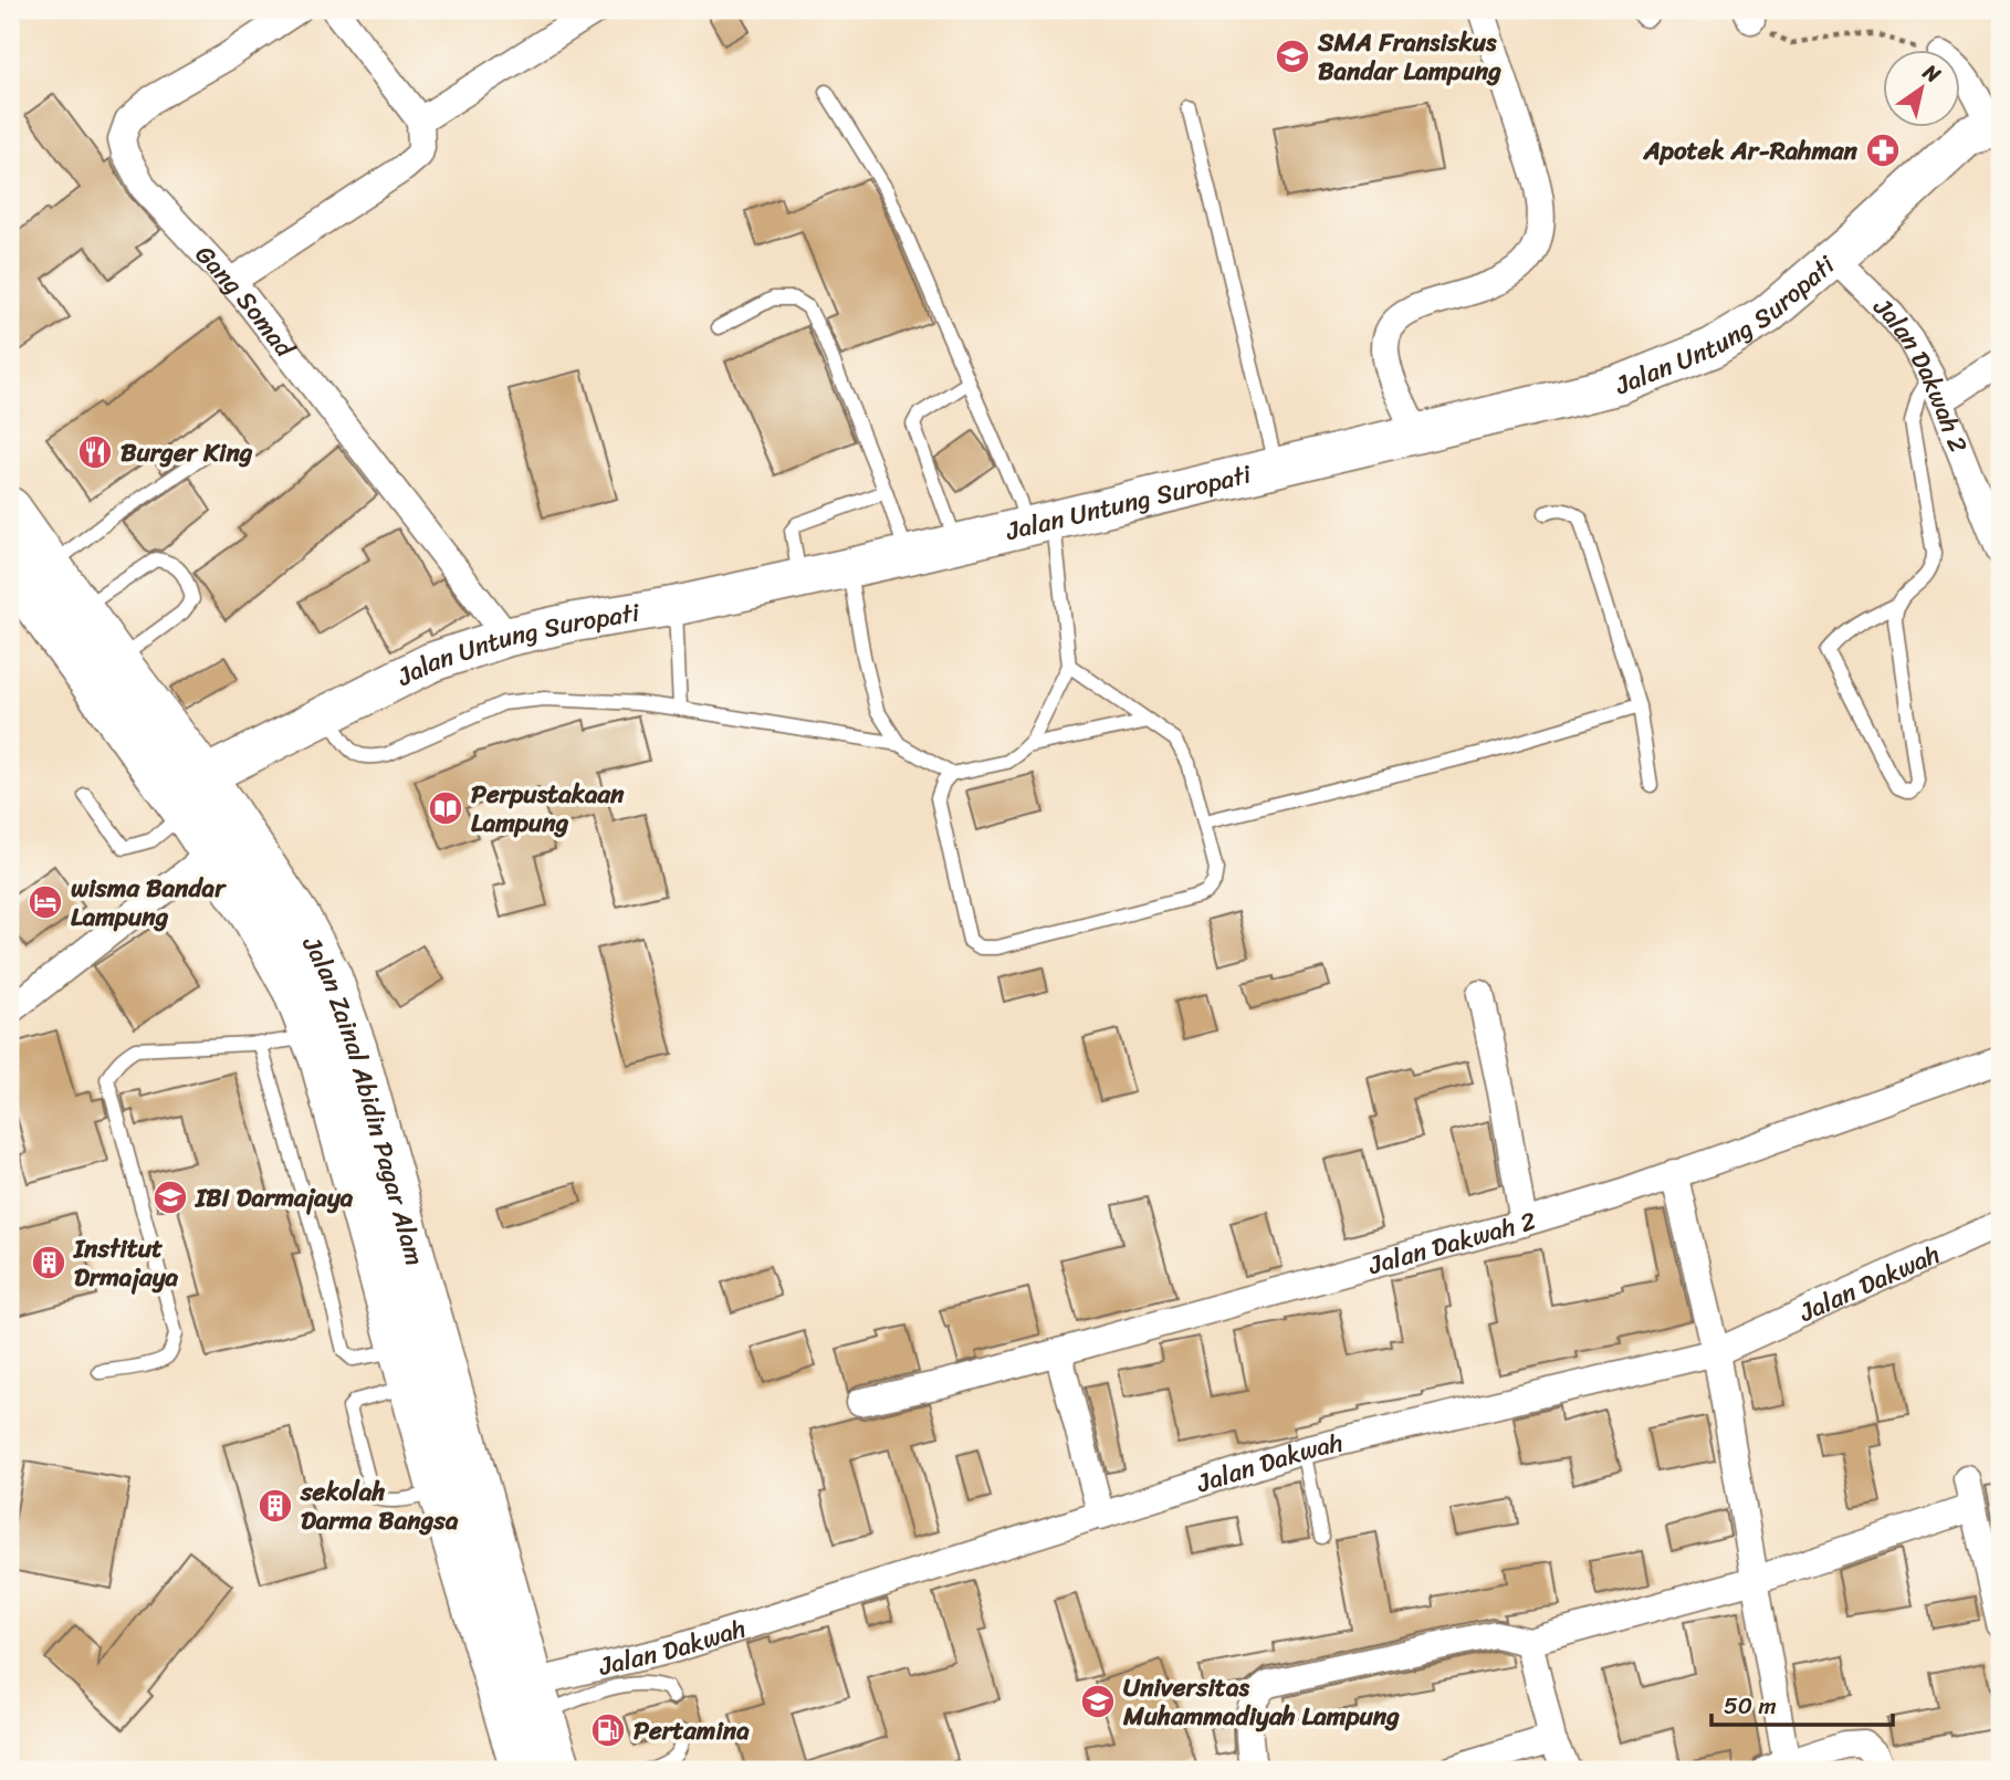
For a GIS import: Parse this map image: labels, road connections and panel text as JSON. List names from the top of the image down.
{
  "streets": {
    "highway": ["Jalan Zainal Abidin Pagar Alam"],
    "main road": ["Jalan Untung Suropati"],
    "street": ["Gang Somad", "Jalan Dakwah 2", "Jalan Dakwah"]
  },
  "crossings": [
    ["Gang Somad", "Jalan Untung Suropati"],
    ["Jalan Untung Suropati", "Jalan Dakwah 2"],
    ["Jalan Untung Suropati", "Jalan Zainal Abidin Pagar Alam"],
    ["Jalan Zainal Abidin Pagar Alam", "Jalan Dakwah"]
  ],
  "places": {
    "school or university": ["SMA Fransiskus Bandar Lampung", "IBI Darmajaya", "Universitas Muhammadiyah Lampung"],
    "pharmacy": ["Apotek Ar-Rahman"],
    "restaurant": ["Burger King"],
    "library": ["Perpustakaan Lampung"],
    "hotel": ["wisma Bandar Lampung"],
    "building": ["Institut Drmajaya", "sekolah Darma Bangsa"],
    "fuel station": ["Pertamina"]
  },
  "scale_bar": "50 m",
  "north": "top right"
}
